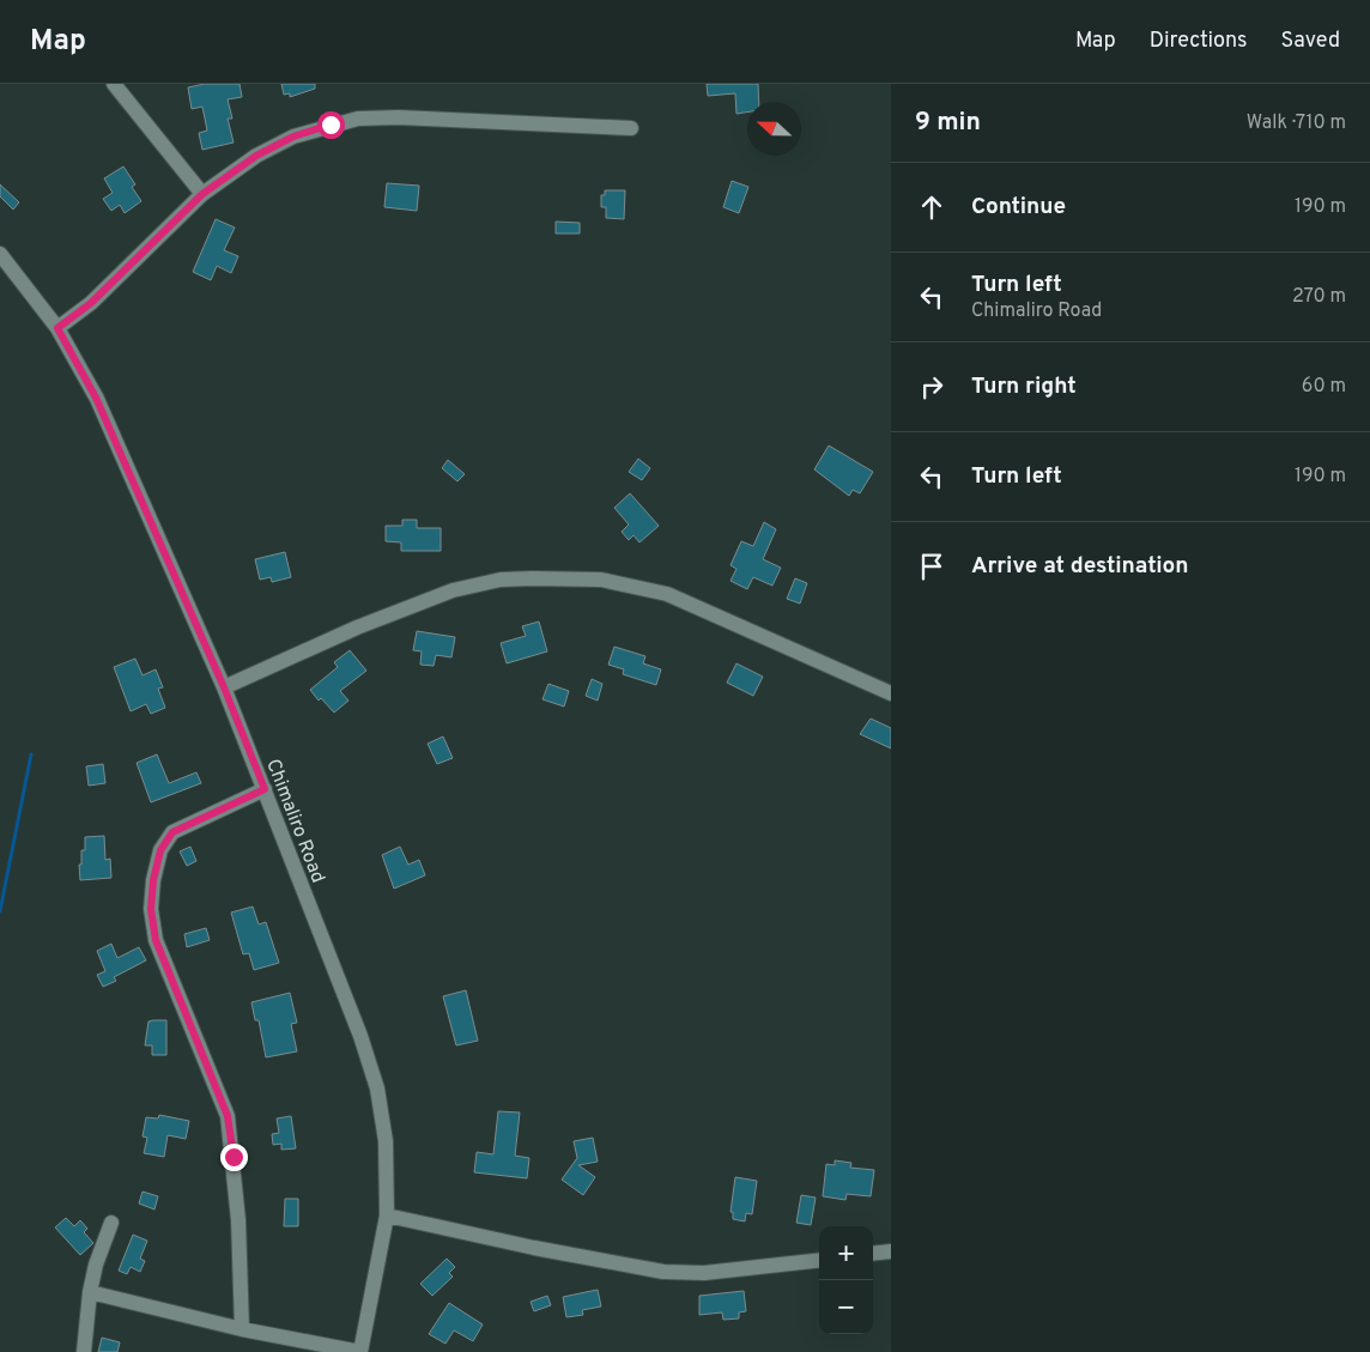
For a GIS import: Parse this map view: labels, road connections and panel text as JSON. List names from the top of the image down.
{
  "streets": {
    "street": ["Chimaliro Road"]
  },
  "north": "left",
  "page": {
    "header": "Map",
    "nav": ["Map", "Directions", "Saved"],
    "heading": ["9 min", "Walk · 710 m"],
    "list": [
      ["Continue", "190 m"],
      ["Turn left", "Chimaliro Road", "270 m"],
      ["Turn right", "60 m"],
      ["Turn left", "190 m"],
      "Arrive at destination"
    ],
    "map_buttons": ["+", "−"]
  }
}
